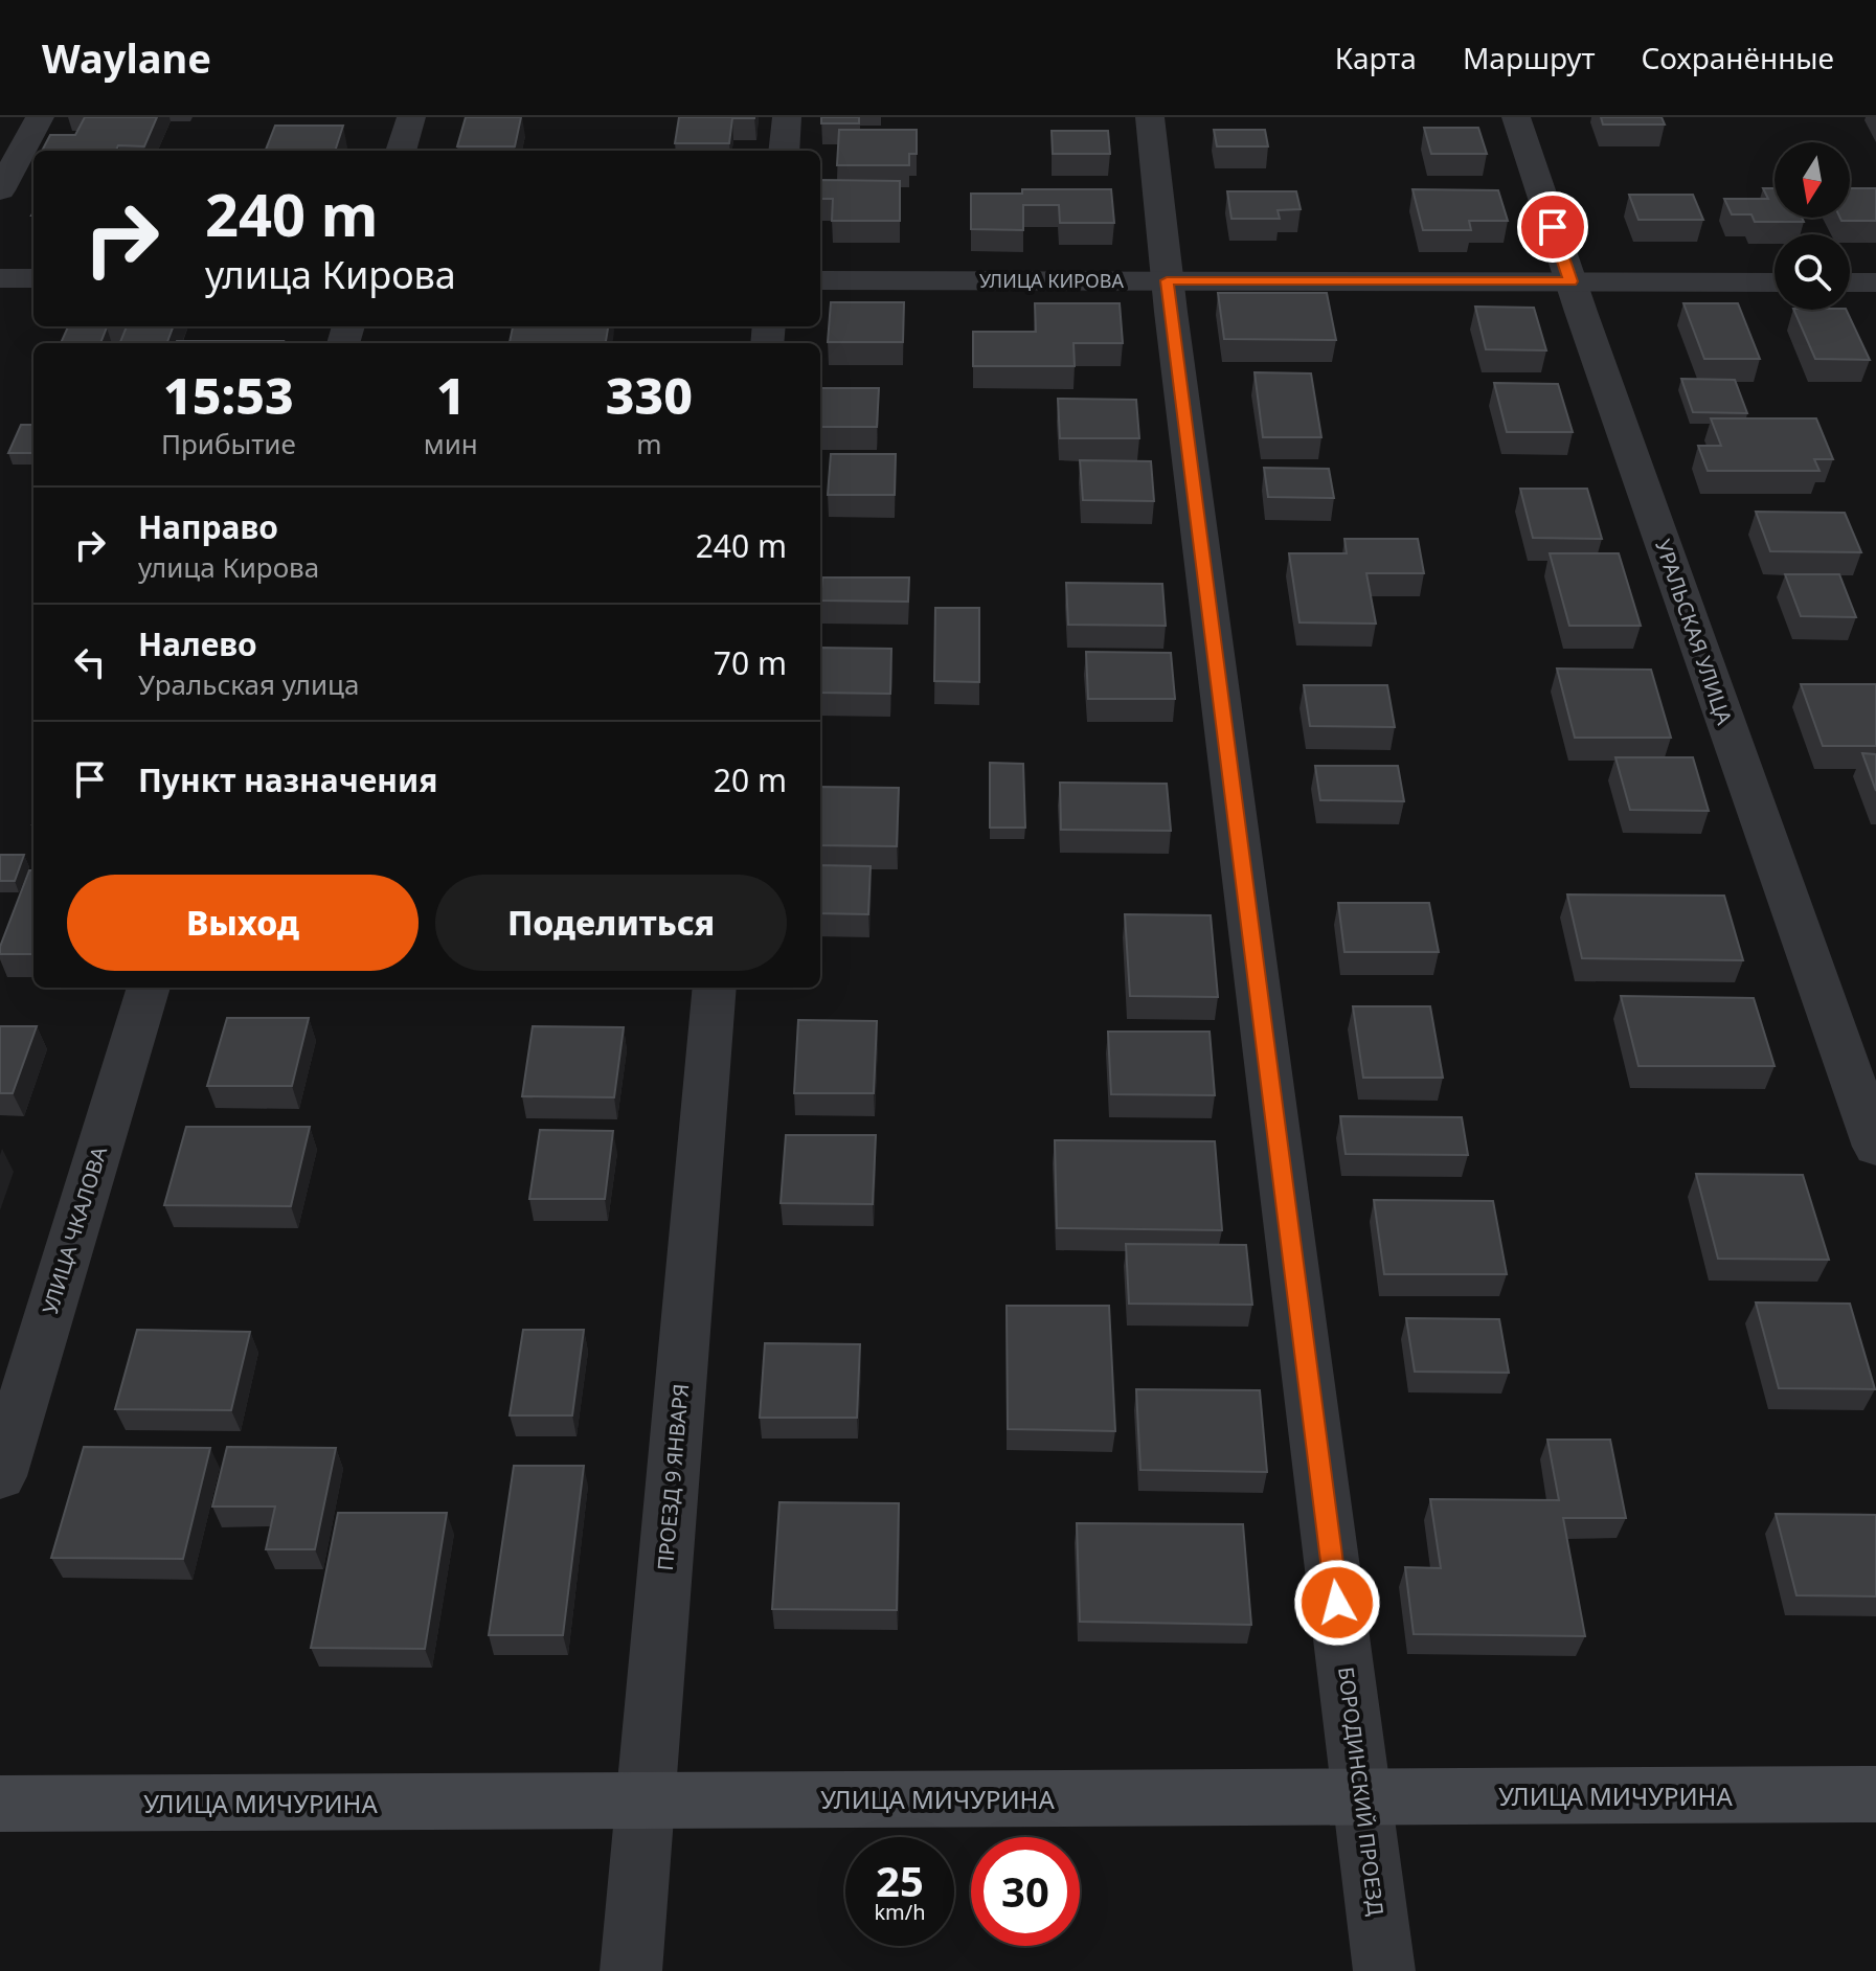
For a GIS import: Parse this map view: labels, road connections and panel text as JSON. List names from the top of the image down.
{
  "streets": {
    "main road": ["УЛИЦА МИЧУРИНА"],
    "street": [
      "УЛИЦА КИРОВА",
      "УРАЛЬСКАЯ УЛИЦА",
      "УЛИЦА ЧКАЛОВА",
      "ПРОЕЗД 9 ЯНВАРЯ",
      "БОРОДИНСКИЙ ПРОЕЗД"
    ]
  },
  "crossings": [
    ["УЛИЦА КИРОВА", "УРАЛЬСКАЯ УЛИЦА"],
    ["УЛИЦА КИРОВА", "БОРОДИНСКИЙ ПРОЕЗД"],
    ["ПРОЕЗД 9 ЯНВАРЯ", "УЛИЦА МИЧУРИНА"],
    ["БОРОДИНСКИЙ ПРОЕЗД", "УЛИЦА МИЧУРИНА"]
  ],
  "north": "bottom",
  "page": {
    "header": "Waylane",
    "nav": ["Карта", "Маршрут", "Сохранённые"],
    "turn": ["240 m", "улица Кирова"],
    "eta": [
      "15:53",
      "Прибытие",
      "1",
      "мин",
      "330",
      "m"
    ],
    "list": [
      {
        "name": "Направо",
        "note": "улица Кирова",
        "value": "240 m"
      },
      {
        "name": "Налево",
        "note": "Уральская улица",
        "value": "70 m"
      },
      {
        "name": "Пункт назначения",
        "value": "20 m"
      }
    ],
    "buttons": ["Выход", "Поделиться"],
    "speed": "25 km/h",
    "limit": "30"
  }
}
